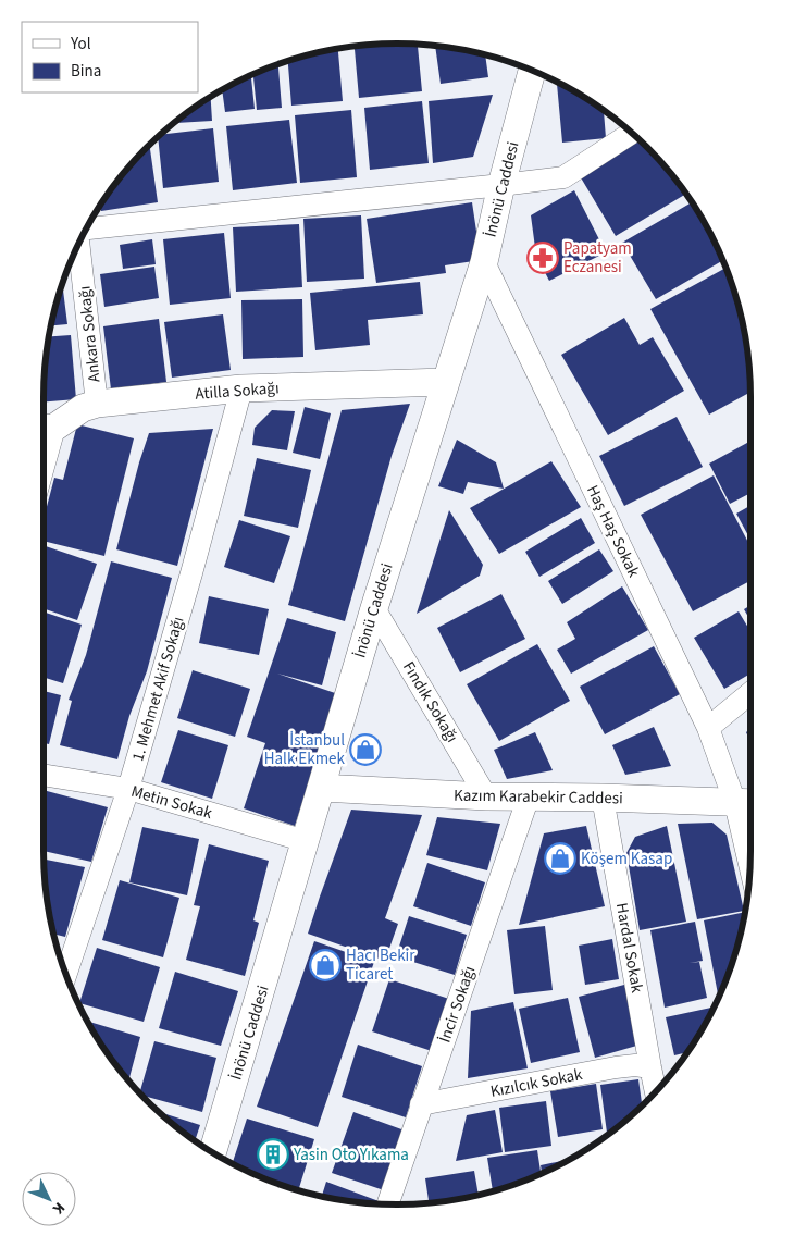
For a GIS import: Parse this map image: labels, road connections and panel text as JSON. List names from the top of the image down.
{
  "streets": {
    "street": [
      "İnönü Caddesi",
      "Ankara Sokağı",
      "Atilla Sokağı",
      "Haş Haş Sokak",
      "1. Mehmet Akif Sokağı",
      "Fındık Sokağı",
      "Kazım Karabekir Caddesi",
      "Metin Sokak",
      "Hardal Sokak",
      "İncir Sokağı",
      "Kızılcık Sokak"
    ]
  },
  "crossings": [
    ["İnönü Caddesi", "Atilla Sokağı"],
    ["İnönü Caddesi", "Haş Haş Sokak"],
    ["İnönü Caddesi", "Fındık Sokağı"],
    ["İnönü Caddesi", "Kazım Karabekir Caddesi"],
    ["İnönü Caddesi", "Metin Sokak"],
    ["Ankara Sokağı", "Atilla Sokağı"],
    ["Atilla Sokağı", "1. Mehmet Akif Sokağı"],
    ["Haş Haş Sokak", "Kazım Karabekir Caddesi"],
    ["1. Mehmet Akif Sokağı", "Metin Sokak"],
    ["Fındık Sokağı", "Kazım Karabekir Caddesi"],
    ["Kazım Karabekir Caddesi", "Hardal Sokak"],
    ["Kazım Karabekir Caddesi", "İncir Sokağı"],
    ["Hardal Sokak", "Kızılcık Sokak"],
    ["İncir Sokağı", "Kızılcık Sokak"]
  ],
  "places": {
    "pharmacy": ["Papatyam Eczanesi"],
    "shop": ["İstanbul Halk Ekmek", "Köşem Kasap", "Hacı Bekir Ticaret"],
    "building": ["Yasin Oto Yıkama"]
  },
  "legend": ["Yol", "Bina"],
  "north": "bottom right"
}
